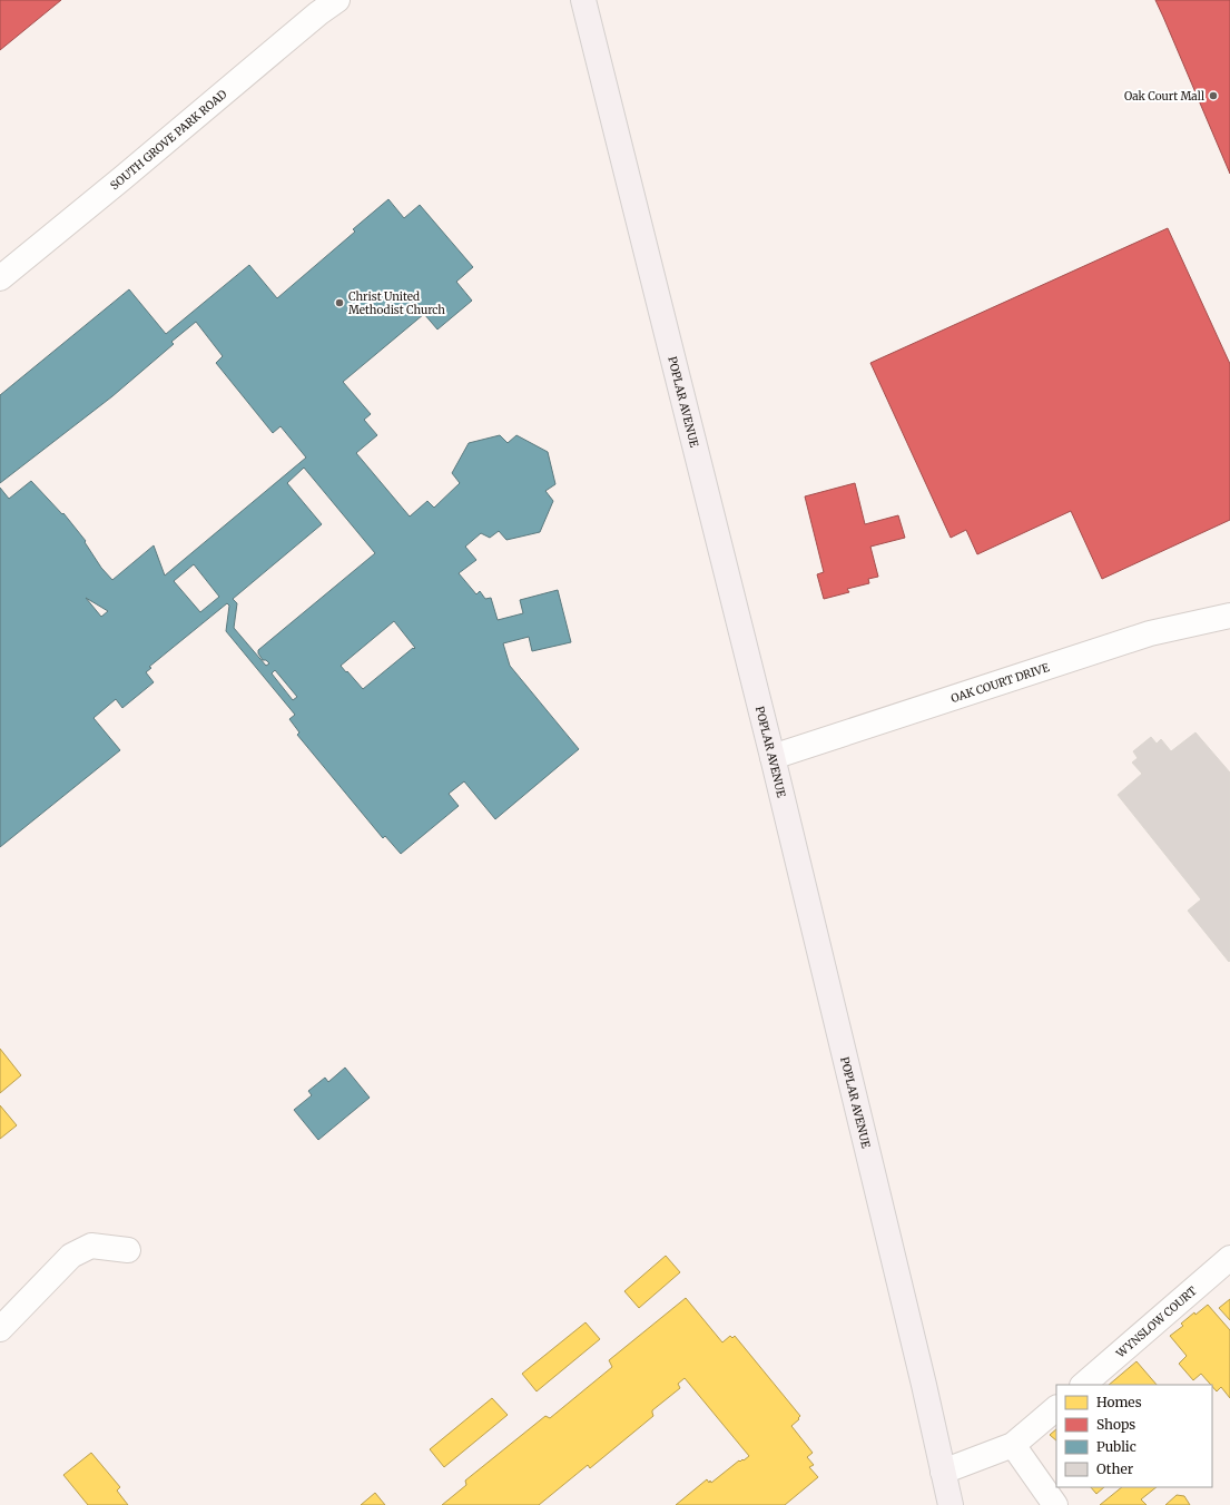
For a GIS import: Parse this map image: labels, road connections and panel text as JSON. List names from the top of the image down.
{
  "streets": {
    "main road": ["POPLAR AVENUE"],
    "street": ["SOUTH GROVE PARK ROAD", "OAK COURT DRIVE", "WYNSLOW COURT"]
  },
  "crossings": [
    ["POPLAR AVENUE", "OAK COURT DRIVE"]
  ],
  "places": ["Oak Court Mall", "Christ United Methodist Church"],
  "legend": [
    "Homes",
    "Shops",
    "Public",
    "Other"
  ]
}
